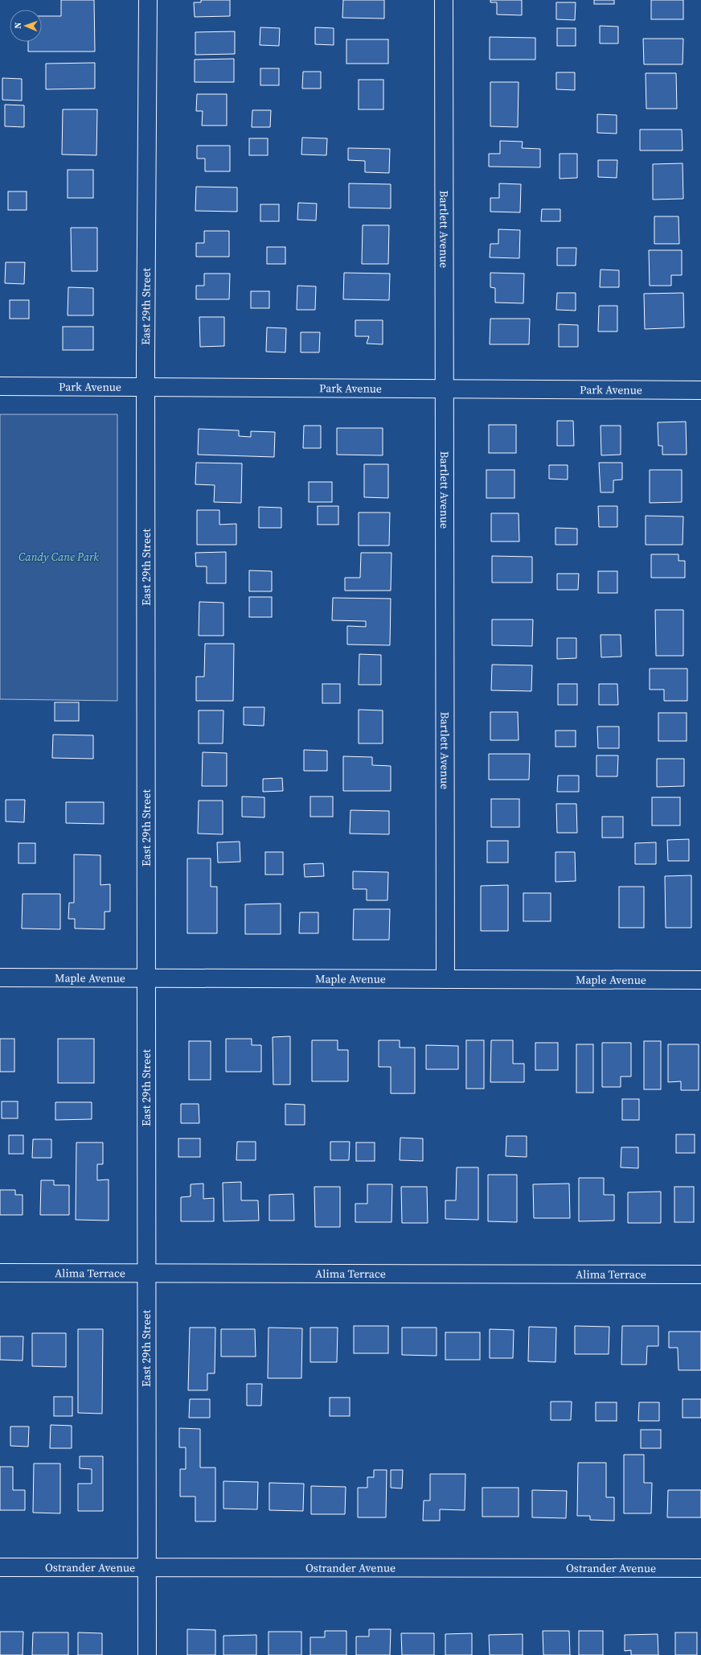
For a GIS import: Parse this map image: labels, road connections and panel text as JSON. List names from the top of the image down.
{
  "streets": {
    "street": [
      "Bartlett Avenue",
      "East 29th Street",
      "Park Avenue",
      "Maple Avenue",
      "Alima Terrace",
      "Ostrander Avenue"
    ]
  },
  "crossings": [
    ["Bartlett Avenue", "Park Avenue"],
    ["Bartlett Avenue", "Maple Avenue"],
    ["East 29th Street", "Park Avenue"],
    ["East 29th Street", "Maple Avenue"],
    ["East 29th Street", "Alima Terrace"],
    ["East 29th Street", "Ostrander Avenue"]
  ],
  "parks": ["Candy Cane Park"],
  "north": "left"
}
